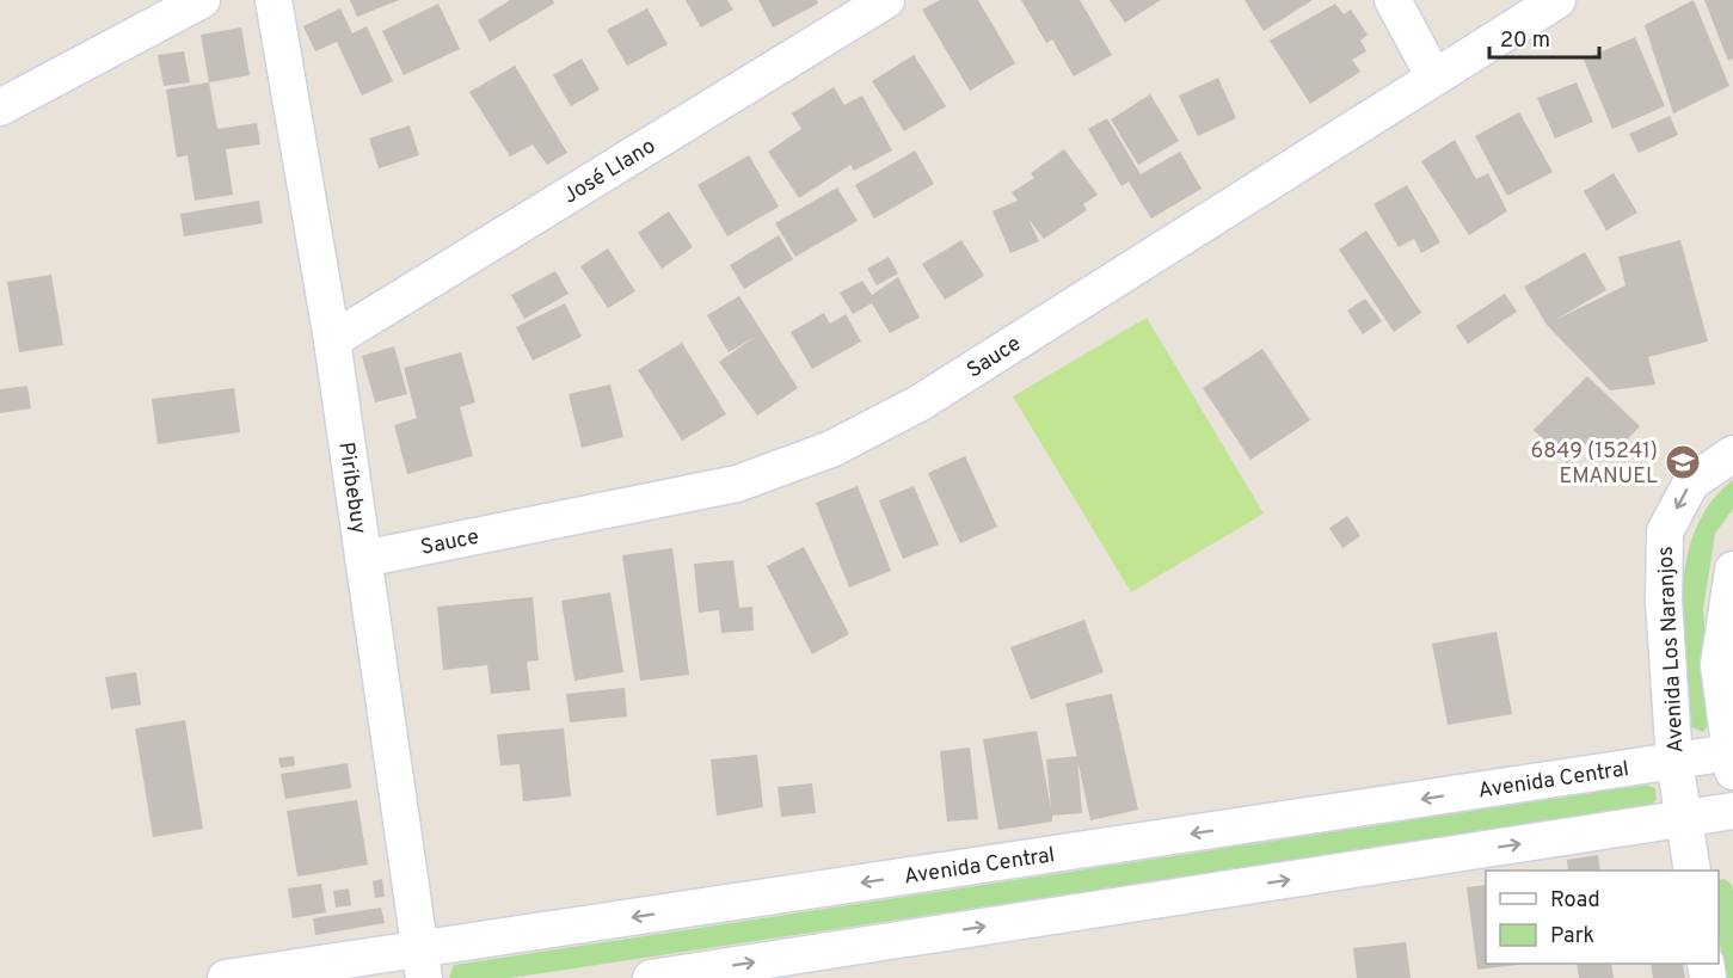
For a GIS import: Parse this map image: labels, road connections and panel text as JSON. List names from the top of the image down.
{
  "streets": {
    "street": [
      "José Llano",
      "Sauce",
      "Piribebuy",
      "Avenida Los Naranjos",
      "Avenida Central"
    ]
  },
  "crossings": [
    ["José Llano", "Piribebuy"],
    ["Sauce", "Piribebuy"],
    ["Piribebuy", "Avenida Central"],
    ["Avenida Los Naranjos", "Avenida Central"]
  ],
  "places": {
    "school or university": ["6849 (15241) EMANUEL"]
  },
  "legend": ["Road", "Park"],
  "scale_bar": "20 m"
}
